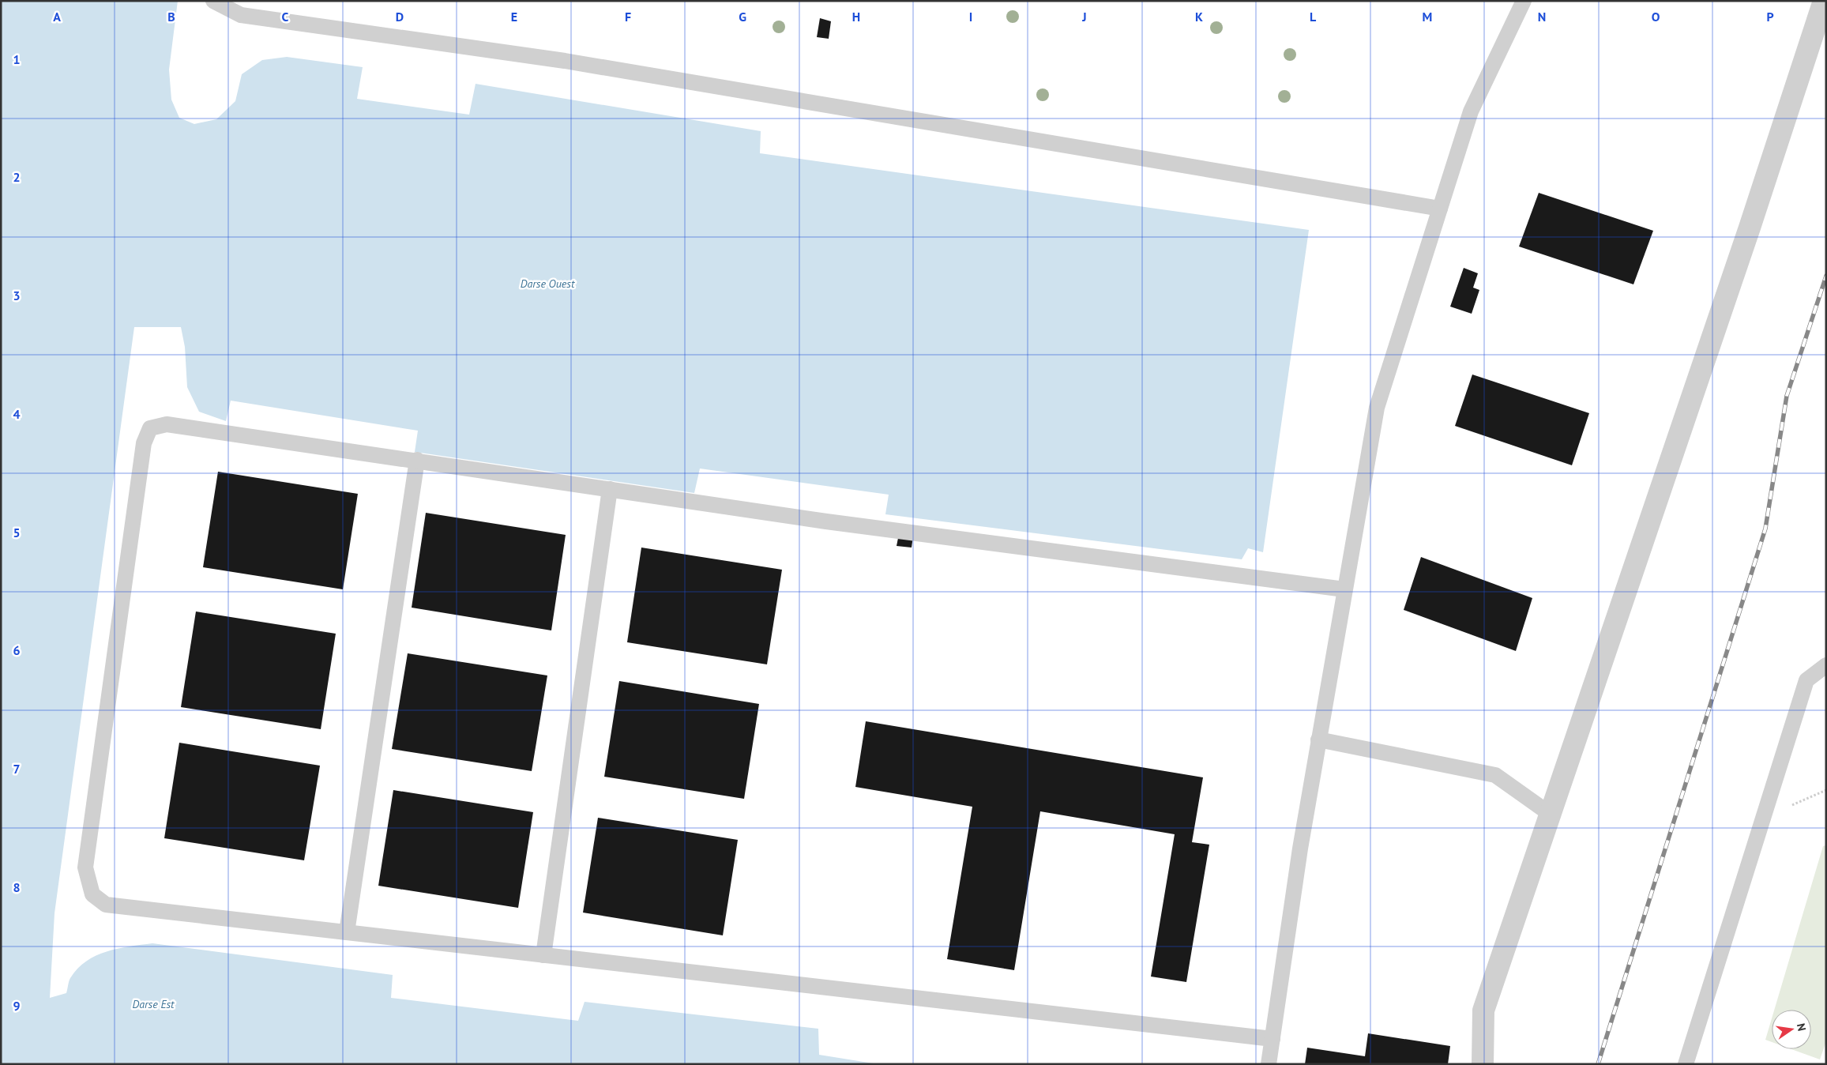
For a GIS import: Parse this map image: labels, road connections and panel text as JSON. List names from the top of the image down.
{
  "water": ["Darse Ouest", "Darse Est"],
  "north": "right",
  "grid": {
    "columns": [
      "A",
      "B",
      "C",
      "D",
      "E",
      "F",
      "G",
      "H",
      "I",
      "J",
      "K",
      "L",
      "M",
      "N",
      "O",
      "P"
    ],
    "rows": [
      "1",
      "2",
      "3",
      "4",
      "5",
      "6",
      "7",
      "8",
      "9"
    ]
  }
}
